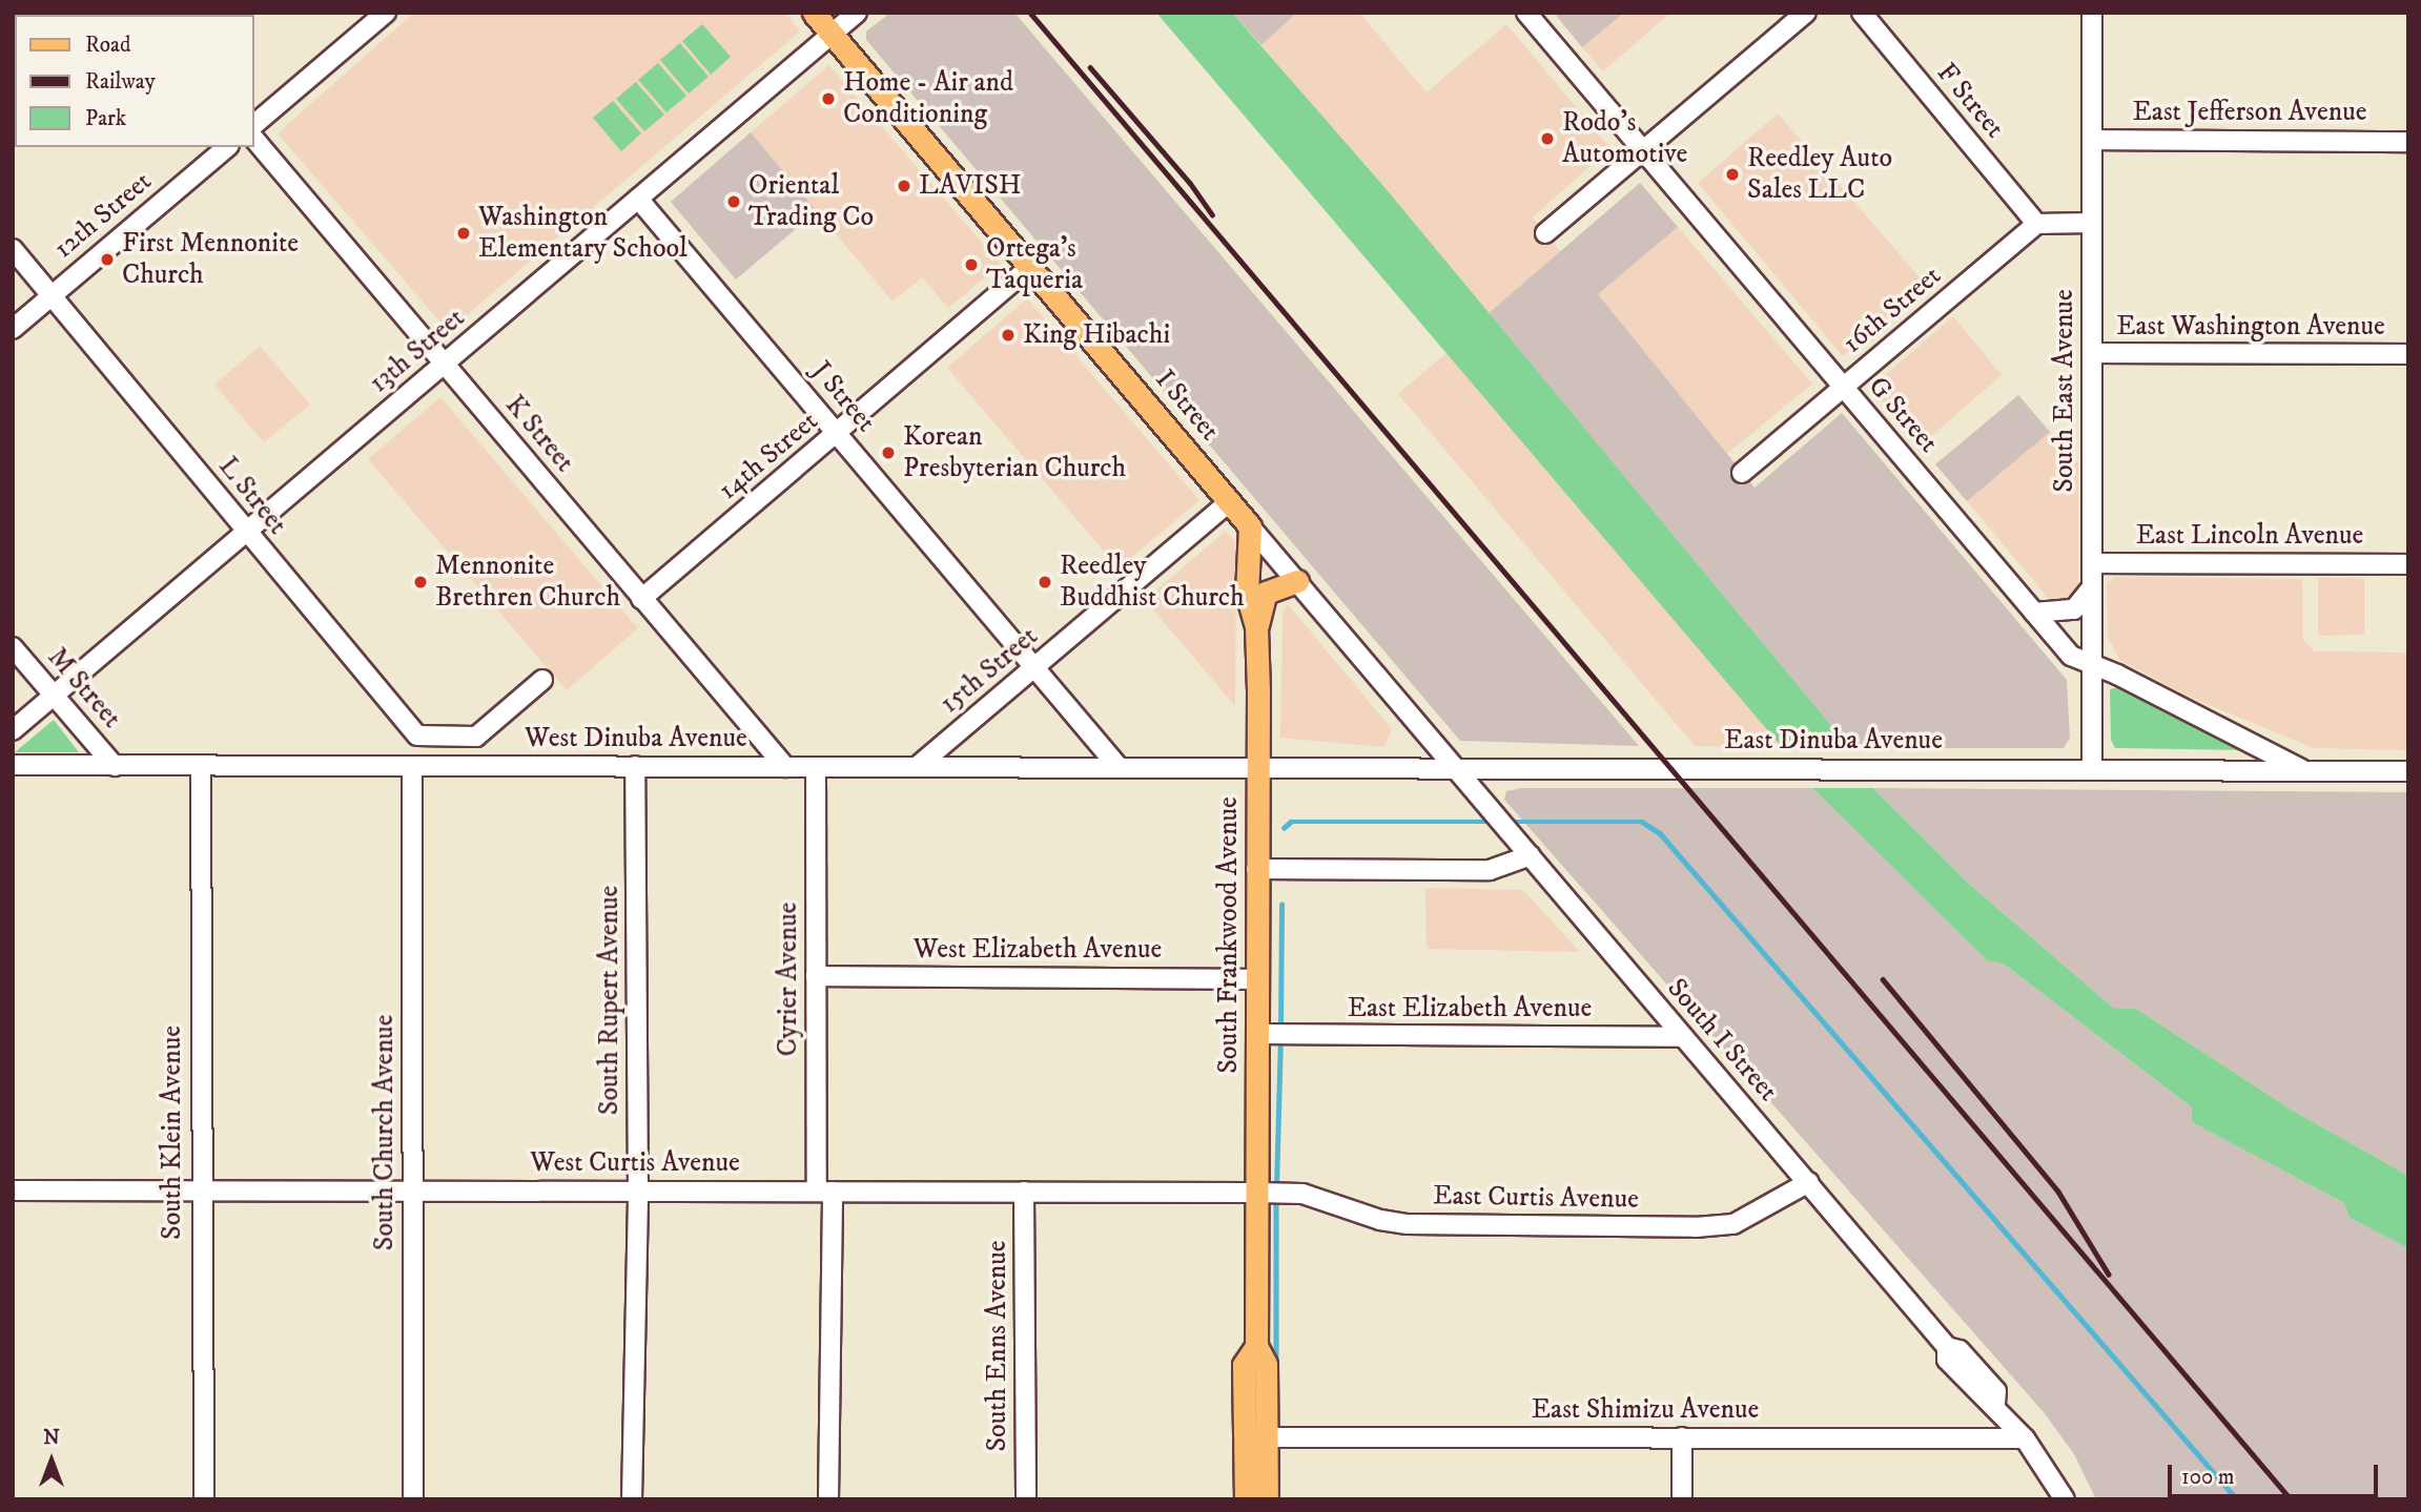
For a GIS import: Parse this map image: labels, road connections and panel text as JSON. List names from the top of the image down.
{
  "streets": {
    "main road": ["I Street", "South Frankwood Avenue"],
    "street": [
      "F Street",
      "East Jefferson Avenue",
      "12th Street",
      "16th Street",
      "East Washington Avenue",
      "13th Street",
      "South East Avenue",
      "J Street",
      "G Street",
      "K Street",
      "14th Street",
      "L Street",
      "East Lincoln Avenue",
      "15th Street",
      "M Street",
      "West Dinuba Avenue",
      "East Dinuba Avenue",
      "West Elizabeth Avenue",
      "Cyrier Avenue",
      "South Rupert Avenue",
      "East Elizabeth Avenue",
      "South I Street",
      "South Klein Avenue",
      "South Church Avenue",
      "West Curtis Avenue",
      "East Curtis Avenue",
      "South Enns Avenue",
      "East Shimizu Avenue"
    ]
  },
  "crossings": [
    ["F Street", "16th Street"],
    ["East Jefferson Avenue", "South East Avenue"],
    ["12th Street", "L Street"],
    ["16th Street", "G Street"],
    ["East Washington Avenue", "South East Avenue"],
    ["13th Street", "J Street"],
    ["13th Street", "I Street"],
    ["13th Street", "K Street"],
    ["13th Street", "L Street"],
    ["13th Street", "M Street"],
    ["South East Avenue", "G Street"],
    ["South East Avenue", "East Lincoln Avenue"],
    ["South East Avenue", "East Dinuba Avenue"],
    ["J Street", "14th Street"],
    ["J Street", "15th Street"],
    ["J Street", "West Dinuba Avenue"],
    ["I Street", "14th Street"],
    ["I Street", "15th Street"],
    ["I Street", "East Dinuba Avenue"],
    ["I Street", "South Frankwood Avenue"],
    ["I Street", "South I Street"],
    ["G Street", "East Dinuba Avenue"],
    ["K Street", "14th Street"],
    ["K Street", "West Dinuba Avenue"],
    ["15th Street", "West Dinuba Avenue"],
    ["M Street", "West Dinuba Avenue"],
    ["West Dinuba Avenue", "East Dinuba Avenue"],
    ["West Dinuba Avenue", "South Frankwood Avenue"],
    ["West Dinuba Avenue", "Cyrier Avenue"],
    ["West Dinuba Avenue", "South Rupert Avenue"],
    ["West Dinuba Avenue", "South Klein Avenue"],
    ["West Dinuba Avenue", "South Church Avenue"],
    ["East Dinuba Avenue", "South Frankwood Avenue"],
    ["East Dinuba Avenue", "South I Street"],
    ["South Frankwood Avenue", "West Elizabeth Avenue"],
    ["South Frankwood Avenue", "East Elizabeth Avenue"],
    ["South Frankwood Avenue", "West Curtis Avenue"],
    ["South Frankwood Avenue", "East Curtis Avenue"],
    ["South Frankwood Avenue", "East Shimizu Avenue"],
    ["West Elizabeth Avenue", "Cyrier Avenue"],
    ["Cyrier Avenue", "West Curtis Avenue"],
    ["South Rupert Avenue", "West Curtis Avenue"],
    ["East Elizabeth Avenue", "South I Street"],
    ["South I Street", "East Curtis Avenue"],
    ["South I Street", "East Shimizu Avenue"],
    ["South Klein Avenue", "West Curtis Avenue"],
    ["South Church Avenue", "West Curtis Avenue"],
    ["West Curtis Avenue", "East Curtis Avenue"],
    ["West Curtis Avenue", "South Enns Avenue"]
  ],
  "places": [
    "Home - Air and Conditioning",
    "Rodo's Automotive",
    "Reedley Auto Sales LLC",
    "LAVISH",
    "Oriental Trading Co",
    "Washington Elementary School",
    "First Mennonite Church",
    "Ortega's Taqueria",
    "King Hibachi",
    "Korean Presbyterian Church",
    "Mennonite Brethren Church",
    "Reedley Buddhist Church"
  ],
  "legend": ["Road", "Railway", "Park"],
  "scale_bar": "100 m",
  "north": "top"
}
